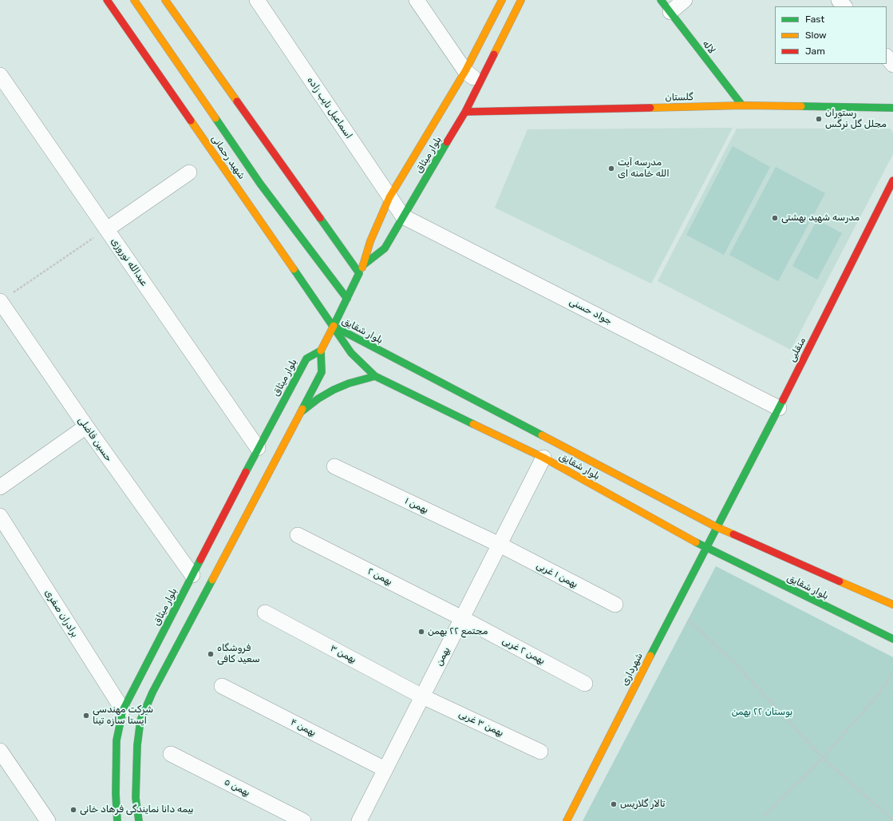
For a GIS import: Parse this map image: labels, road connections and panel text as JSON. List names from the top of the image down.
{
  "streets": {
    "main road": [
      "لاله",
      "گلستان",
      "بلوار میثاق",
      "شهید رحمانی",
      "بلوار شقایق",
      "منقلبی",
      "شهرداری"
    ],
    "street": [
      "اسماعیل نایب زاده",
      "عبدالله نوروزی",
      "جواد حسنی",
      "حسین فاضلی",
      "بهمن ۱",
      "بهمن ۱ غربی",
      "بهمن ۲",
      "برادران صفری",
      "بهمن ۲ غربی",
      "بهمن ۳",
      "بهمن",
      "بهمن ۳ غربی",
      "بهمن ۴",
      "بهمن ۵"
    ]
  },
  "crossings": [
    ["لاله", "گلستان"],
    ["گلستان", "بلوار میثاق"],
    ["اسماعیل نایب زاده", "بلوار میثاق"],
    ["اسماعیل نایب زاده", "جواد حسنی"],
    ["بلوار میثاق", "عبدالله نوروزی"],
    ["بلوار میثاق", "جواد حسنی"],
    ["بلوار میثاق", "حسین فاضلی"],
    ["بلوار میثاق", "برادران صفری"],
    ["شهید رحمانی", "بلوار شقایق"],
    ["جواد حسنی", "منقلبی"],
    ["بلوار شقایق", "منقلبی"],
    ["بلوار شقایق", "بهمن"],
    ["بلوار شقایق", "شهرداری"],
    ["منقلبی", "شهرداری"],
    ["بهمن ۱", "بهمن ۱ غربی"],
    ["بهمن ۱", "بهمن"],
    ["بهمن ۱ غربی", "بهمن"],
    ["بهمن ۲", "بهمن ۲ غربی"],
    ["بهمن ۲", "بهمن"],
    ["بهمن ۲ غربی", "بهمن"],
    ["بهمن ۳", "بهمن"],
    ["بهمن ۳", "بهمن ۳ غربی"],
    ["بهمن", "بهمن ۳ غربی"],
    ["بهمن", "بهمن ۴"]
  ],
  "parks": ["بوستان ۲۲ بهمن"],
  "places": [
    "رستوران مجلل گل نرگس",
    "مدرسه آیت الله خامنه ای",
    "مدرسه شهید بهشتی",
    "مجتمع ۲۲ بهمن",
    "فروشگاه سعید کافی",
    "شرکت مهندسی ایستا سازه تینا",
    "تالار گلاریس",
    "بیمه دانا نمایندگی فرهاد خانی"
  ],
  "legend": ["Fast", "Slow", "Jam"]
}
